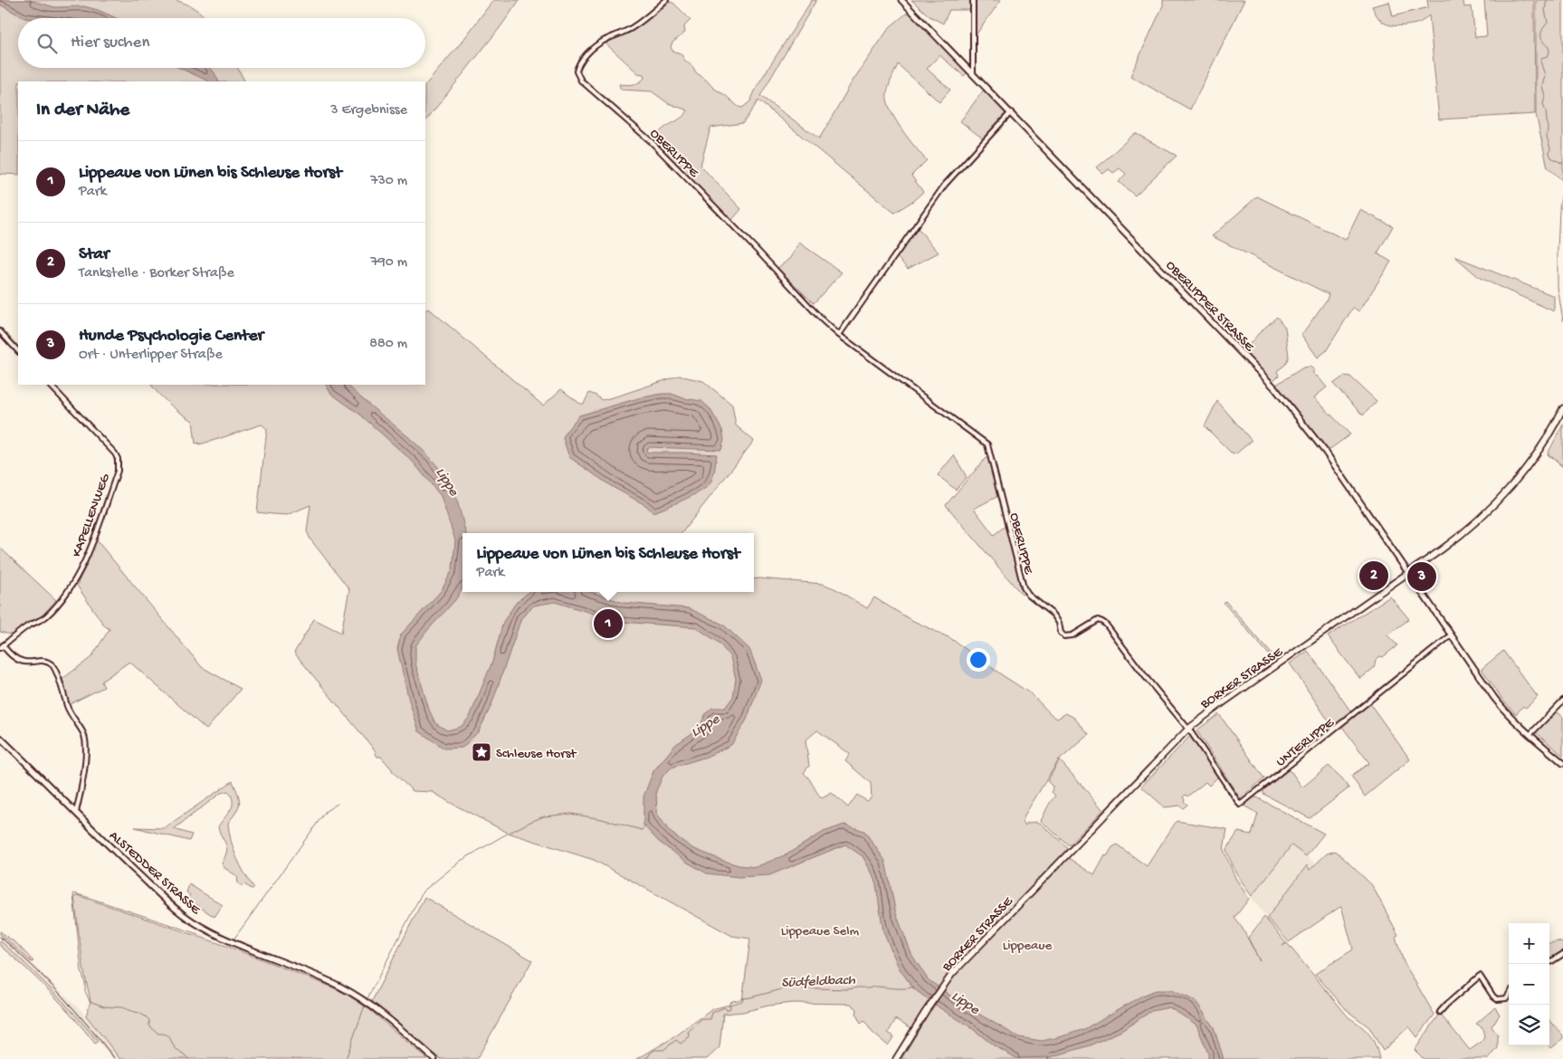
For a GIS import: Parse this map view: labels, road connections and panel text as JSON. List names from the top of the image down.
{
  "streets": {
    "main road": ["BORKER STRASSE"],
    "street": [
      "OBERLIPPE",
      "OBERLIPPER STRASSE",
      "KAPELLENWEG",
      "UNTERLIPPE",
      "ALSTEDDER STRASSE"
    ]
  },
  "crossings": [
    ["OBERLIPPE", "BORKER STRASSE"],
    ["OBERLIPPE", "UNTERLIPPE"],
    ["OBERLIPPER STRASSE", "BORKER STRASSE"],
    ["OBERLIPPER STRASSE", "UNTERLIPPE"],
    ["KAPELLENWEG", "ALSTEDDER STRASSE"],
    ["BORKER STRASSE", "UNTERLIPPE"]
  ],
  "water": ["Lippe", "Südfeldbach"],
  "parks": ["Lippeaue Selm", "Lippeaue"],
  "places": {
    "place": ["Schleuse Horst"]
  },
  "page": {
    "search": "Hier suchen",
    "heading": ["In der Nähe", "3 Ergebnisse"],
    "list": [
      {
        "mark": "1",
        "name": "Lippeaue von Lünen bis Schleuse Horst",
        "note": "Park",
        "value": "730 m"
      },
      {
        "mark": "2",
        "name": "Star",
        "note": "Tankstelle · Borker Straße",
        "value": "790 m"
      },
      {
        "mark": "3",
        "name": "Hunde Psychologie Center",
        "note": "Ort · Unterlipper Straße",
        "value": "880 m"
      }
    ],
    "popup": ["Lippeaue von Lünen bis Schleuse Horst", "Park"],
    "pins": ["2", "3", "1"],
    "map_buttons": ["+", "−"]
  }
}
